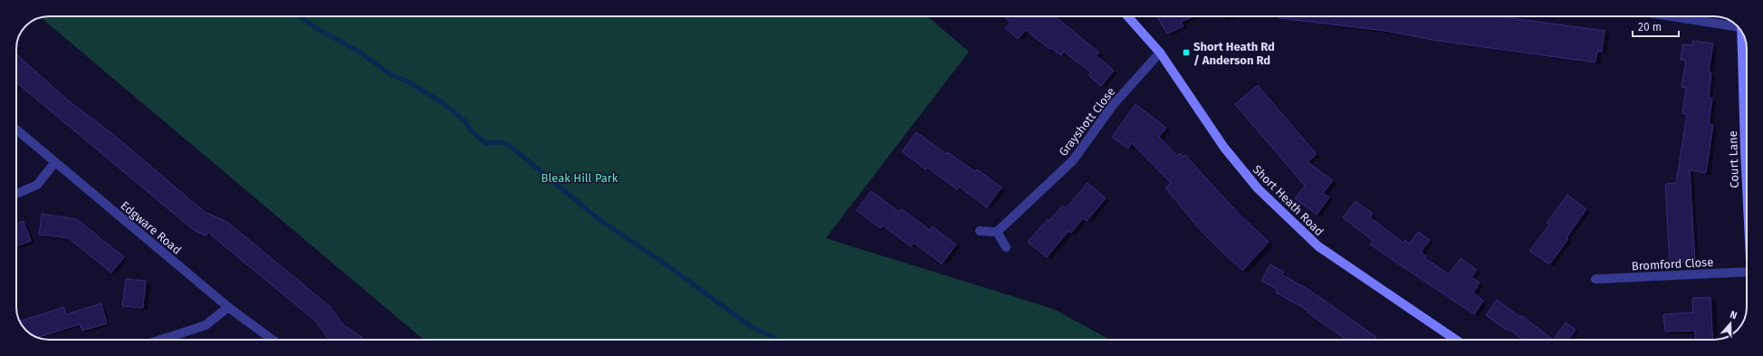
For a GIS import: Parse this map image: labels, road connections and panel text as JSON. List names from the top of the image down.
{
  "streets": {
    "street": [
      "Grayshott Close",
      "Court Lane",
      "Short Heath Road",
      "Edgware Road",
      "Bromford Close"
    ]
  },
  "crossings": [
    ["Grayshott Close", "Short Heath Road"]
  ],
  "parks": ["Bleak Hill Park"],
  "places": {
    "transit": ["Short Heath Rd / Anderson Rd"]
  },
  "scale_bar": "20 m",
  "north": "top"
}
